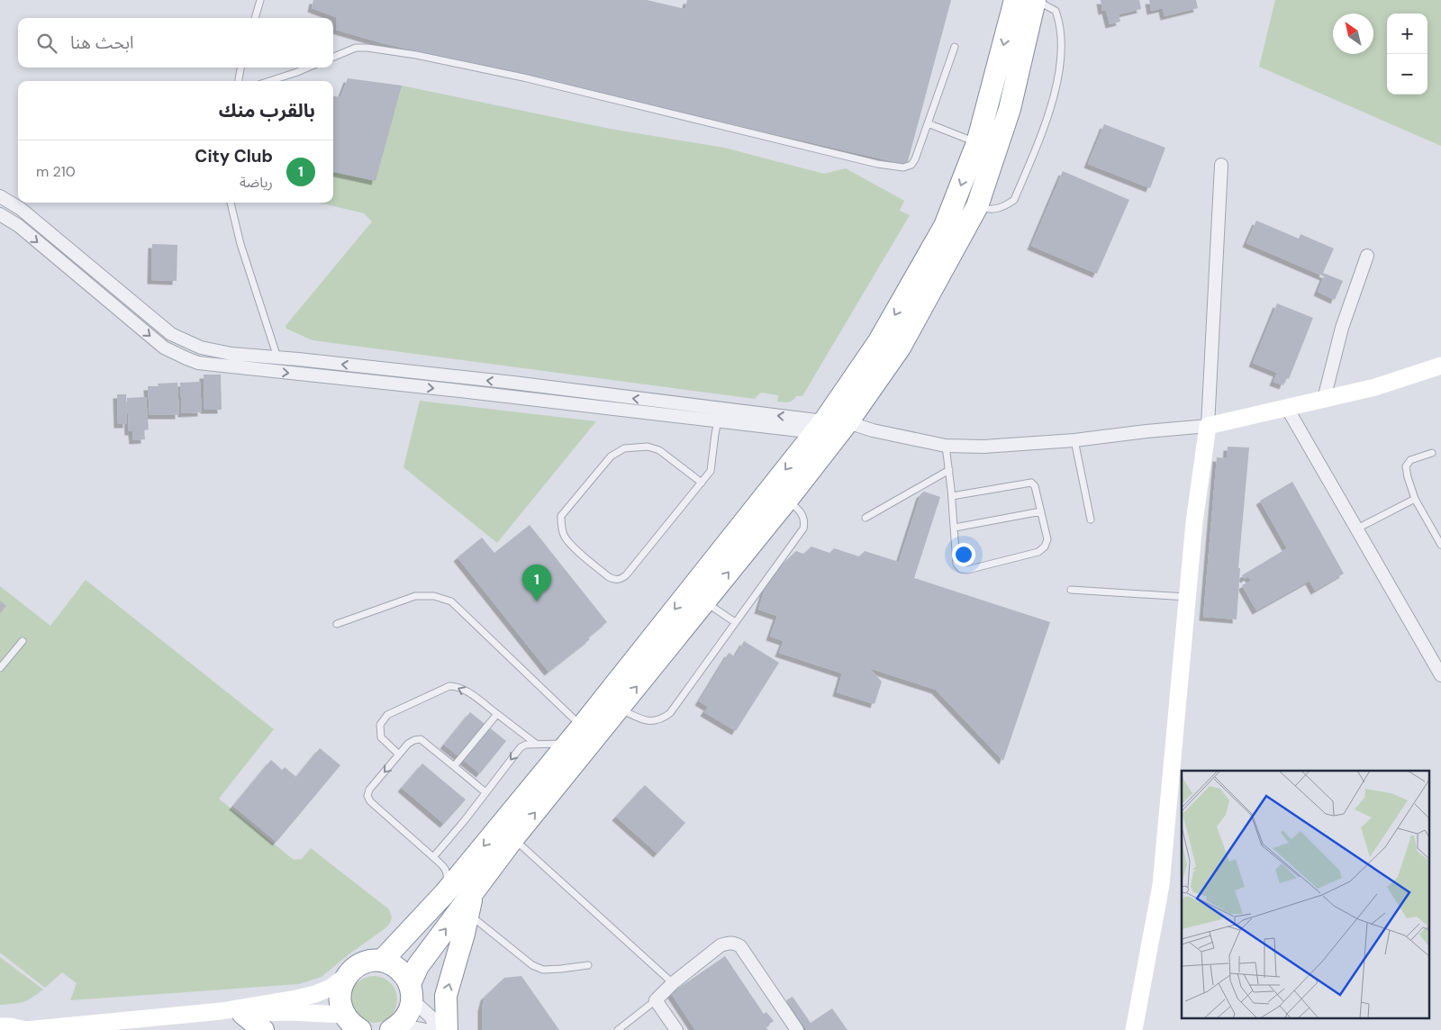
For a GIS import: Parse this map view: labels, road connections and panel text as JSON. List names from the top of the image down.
{
  "north": "top left",
  "page": {
    "map_buttons": ["+", "−"],
    "search": "ابحث هنا",
    "heading": "بالقرب منك",
    "list": [
      {
        "mark": "1",
        "name": "City Club",
        "note": "رياضة",
        "value": "210 m"
      }
    ],
    "pins": "1"
  }
}
